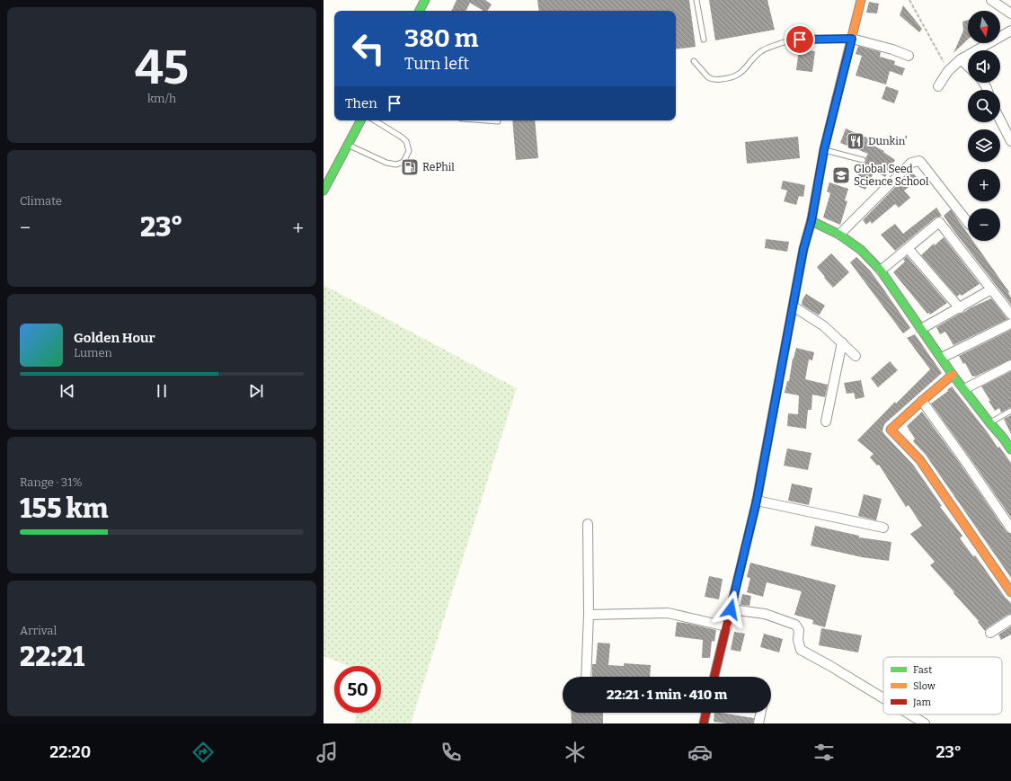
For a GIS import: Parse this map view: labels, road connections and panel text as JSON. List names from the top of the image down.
{
  "places": {
    "restaurant": ["Dunkin'"],
    "fuel station": ["RePhil"],
    "school or university": ["Global Seed Science School"]
  },
  "legend": ["Fast", "Slow", "Jam"],
  "north": "bottom",
  "page": {
    "tile": [
      ["45", "km/h"],
      "Climate",
      ["Range · 31%", "155 km"],
      ["Arrival", "22:21"]
    ],
    "map_buttons": ["+", "−"],
    "turn": ["380 m", "Turn left"],
    "then": "Then",
    "heat": ["−", "23°", "+"],
    "song": ["Golden Hour", "Lumen"],
    "limit": "50",
    "trip": "22:21 · 1 min · 410 m",
    "tabs": ["22:20", "23°"]
  }
}
